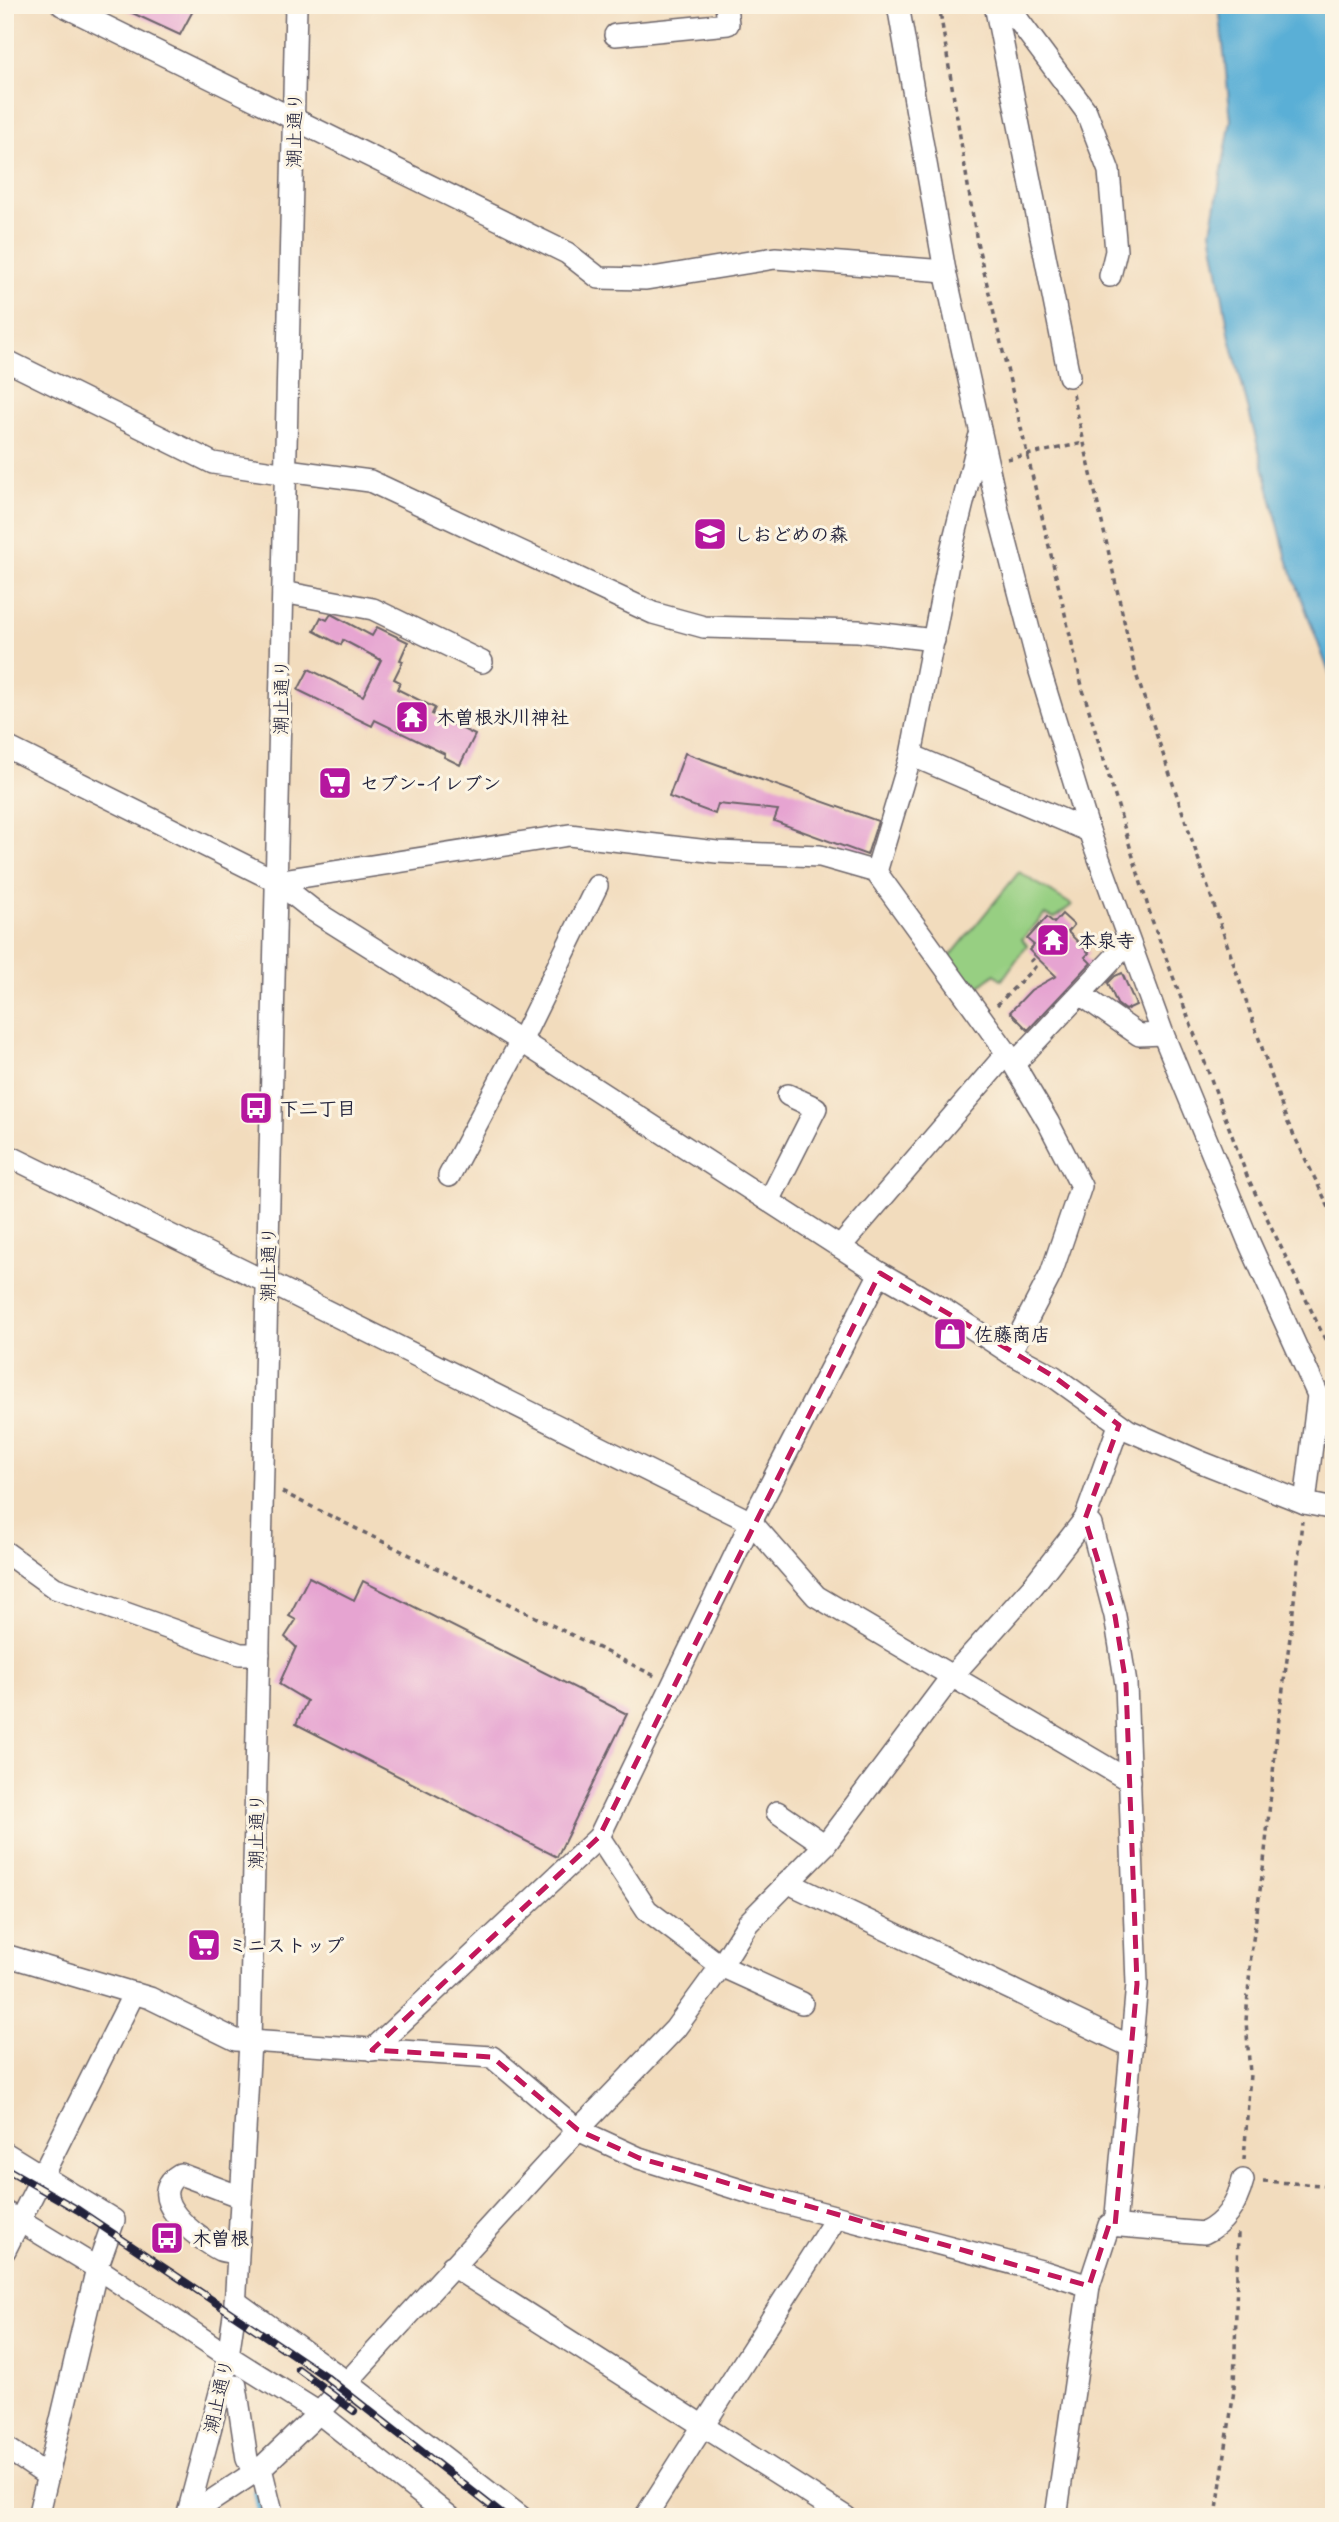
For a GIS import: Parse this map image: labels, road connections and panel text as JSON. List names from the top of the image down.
{
  "streets": {
    "street": ["潮止通り"]
  },
  "places": {
    "school or university": ["しおどめの森"],
    "temple": ["木曽根氷川神社", "本泉寺"],
    "supermarket": ["セブン-イレブン", "ミニストップ"],
    "bus stop": ["下二丁目", "木曽根"],
    "shop": ["佐藤商店"]
  }
}
